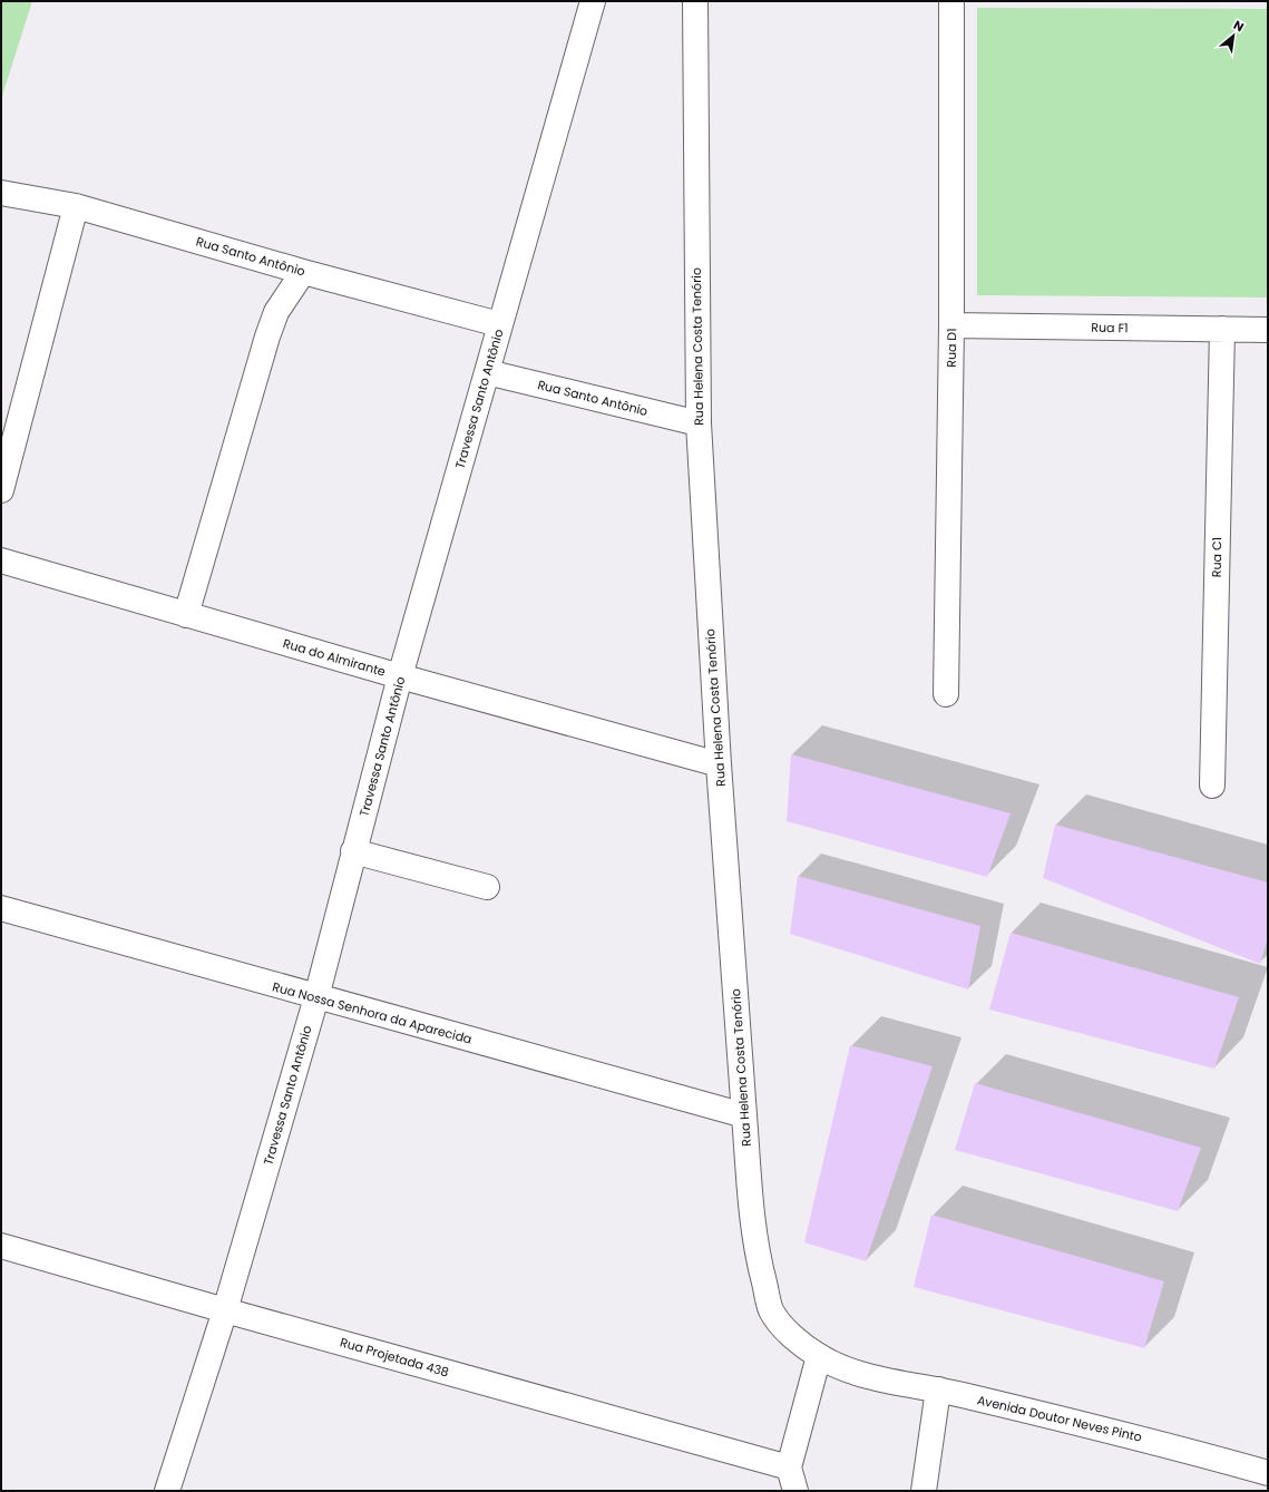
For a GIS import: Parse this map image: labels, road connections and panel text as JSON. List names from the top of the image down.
{
  "streets": {
    "street": [
      "Rua Santo Antônio",
      "Rua F1",
      "Rua Helena Costa Tenório",
      "Rua D1",
      "Travessa Santo Antônio",
      "Rua C1",
      "Rua do Almirante",
      "Rua Nossa Senhora da Aparecida",
      "Rua Projetada 438",
      "Avenida Doutor Neves Pinto"
    ]
  },
  "crossings": [
    ["Rua Santo Antônio", "Rua Helena Costa Tenório"],
    ["Rua Santo Antônio", "Travessa Santo Antônio"],
    ["Rua F1", "Rua D1"],
    ["Rua F1", "Rua C1"],
    ["Rua Helena Costa Tenório", "Rua do Almirante"],
    ["Rua Helena Costa Tenório", "Rua Nossa Senhora da Aparecida"],
    ["Rua Helena Costa Tenório", "Avenida Doutor Neves Pinto"],
    ["Travessa Santo Antônio", "Rua do Almirante"],
    ["Travessa Santo Antônio", "Rua Nossa Senhora da Aparecida"],
    ["Travessa Santo Antônio", "Rua Projetada 438"]
  ],
  "north": "top right"
}
